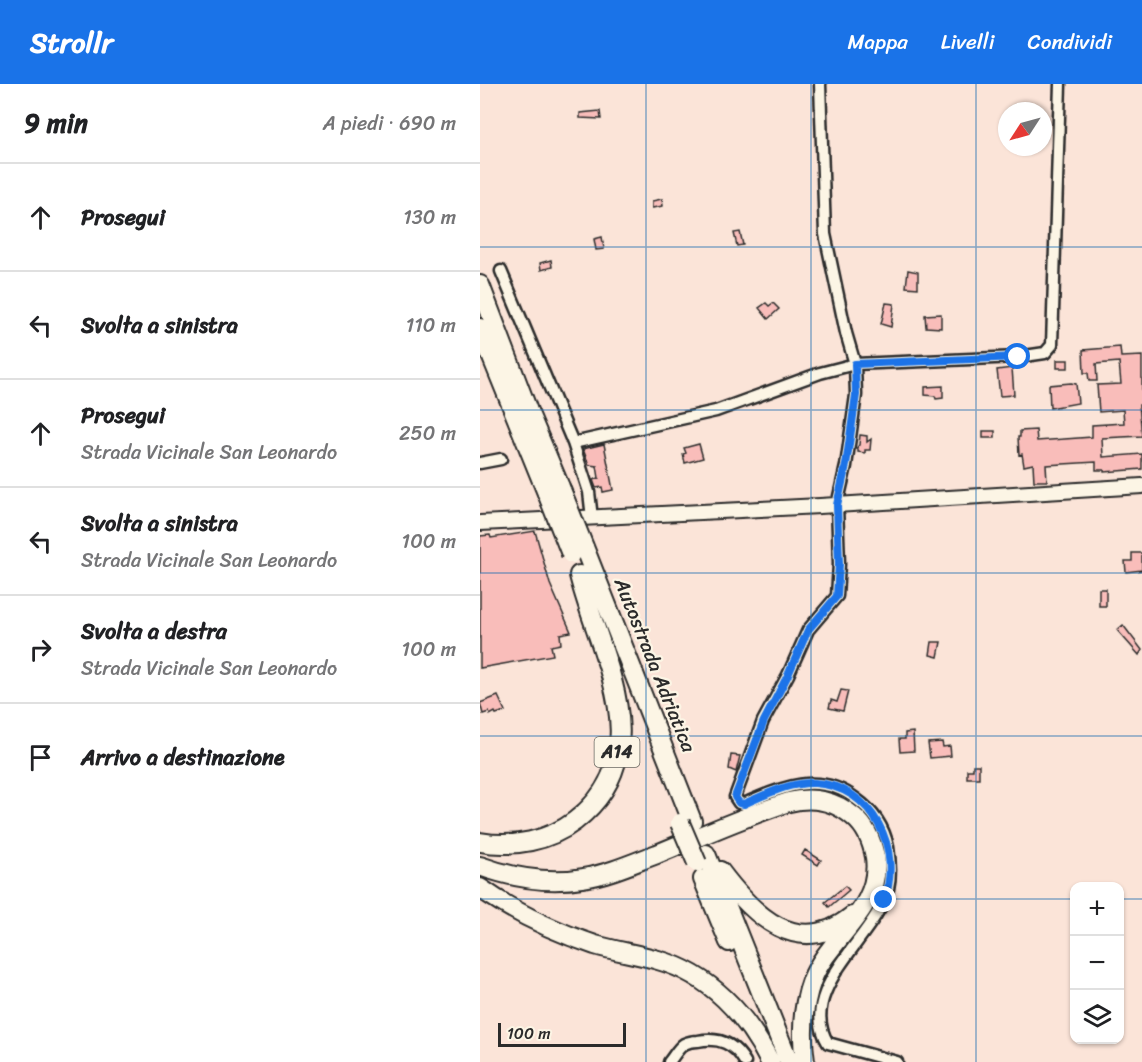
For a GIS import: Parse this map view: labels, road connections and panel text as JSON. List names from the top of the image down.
{
  "streets": {
    "highway": ["Autostrada Adriatica", "A14"]
  },
  "crossings": [
    ["Autostrada Adriatica", "A14"]
  ],
  "scale_bar": "100 m",
  "north": "bottom left",
  "page": {
    "header": "Strollr",
    "nav": ["Mappa", "Livelli", "Condividi"],
    "heading": ["9 min", "A piedi · 690 m"],
    "list": [
      ["Prosegui", "130 m"],
      ["Svolta a sinistra", "110 m"],
      ["Prosegui", "Strada Vicinale San Leonardo", "250 m"],
      ["Svolta a sinistra", "Strada Vicinale San Leonardo", "100 m"],
      ["Svolta a destra", "Strada Vicinale San Leonardo", "100 m"],
      "Arrivo a destinazione"
    ],
    "map_buttons": ["+", "−"],
    "scale": "100 m"
  }
}
